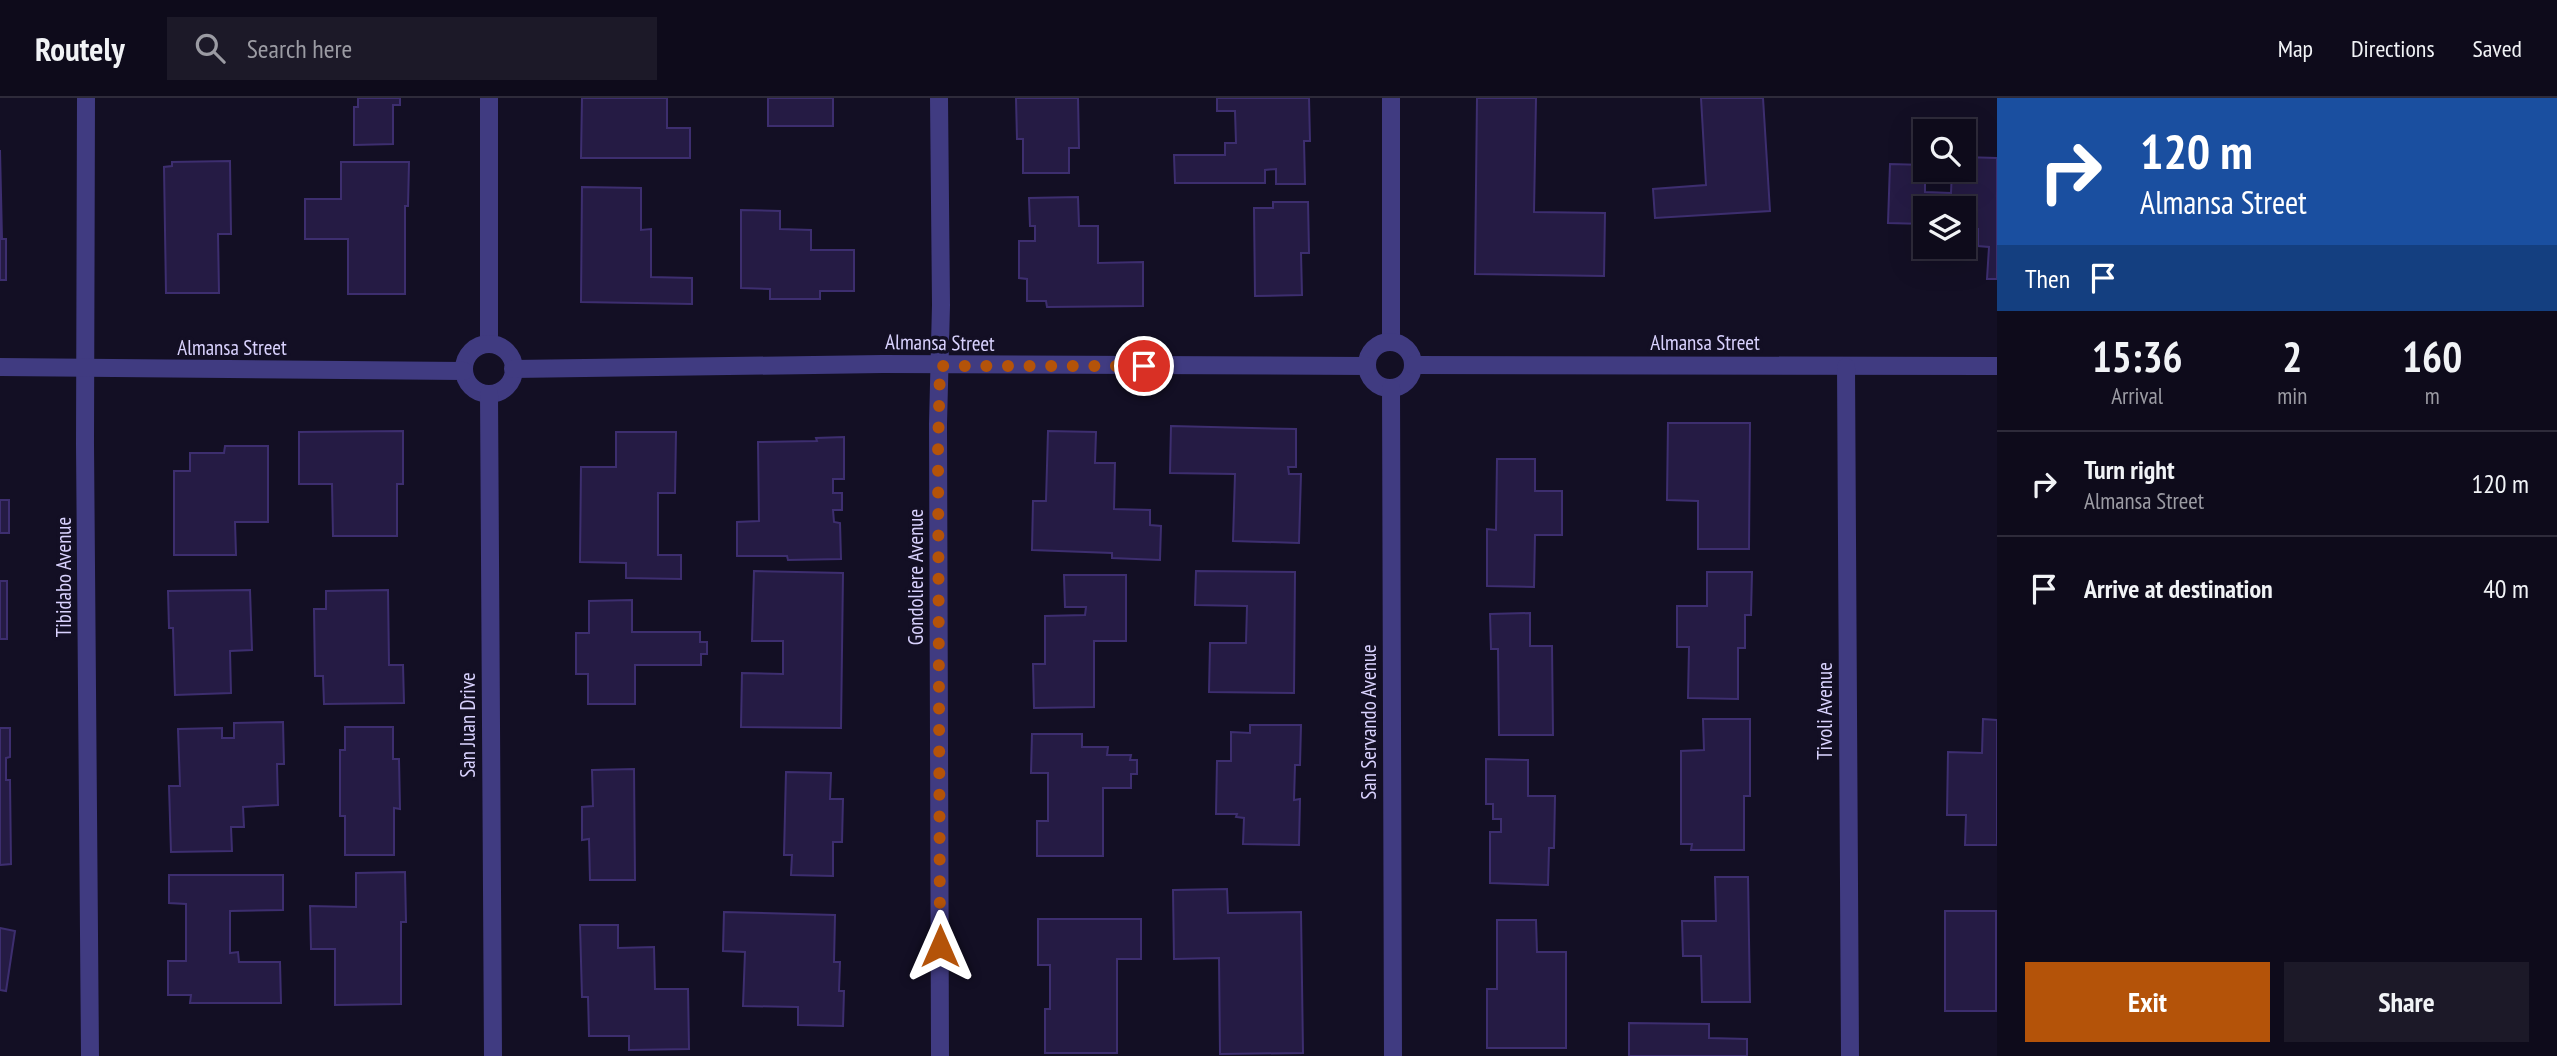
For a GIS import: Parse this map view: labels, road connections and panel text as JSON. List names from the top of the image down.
{
  "streets": {
    "street": [
      "Almansa Street",
      "Tibidabo Avenue",
      "Gondoliere Avenue",
      "Tivoli Avenue",
      "San Servando Avenue",
      "San Juan Drive"
    ]
  },
  "crossings": [
    ["Almansa Street", "Tibidabo Avenue"],
    ["Almansa Street", "Gondoliere Avenue"],
    ["Almansa Street", "Tivoli Avenue"],
    ["Almansa Street", "San Servando Avenue"],
    ["Almansa Street", "San Juan Drive"]
  ],
  "page": {
    "header": "Routely",
    "search": "Search here",
    "nav": ["Map", "Directions", "Saved"],
    "turn": ["120 m", "Almansa Street"],
    "then": "Then",
    "eta": [
      "15:36",
      "Arrival",
      "2",
      "min",
      "160",
      "m"
    ],
    "list": [
      {
        "name": "Turn right",
        "note": "Almansa Street",
        "value": "120 m"
      },
      {
        "name": "Arrive at destination",
        "value": "40 m"
      }
    ],
    "buttons": ["Exit", "Share"]
  }
}
